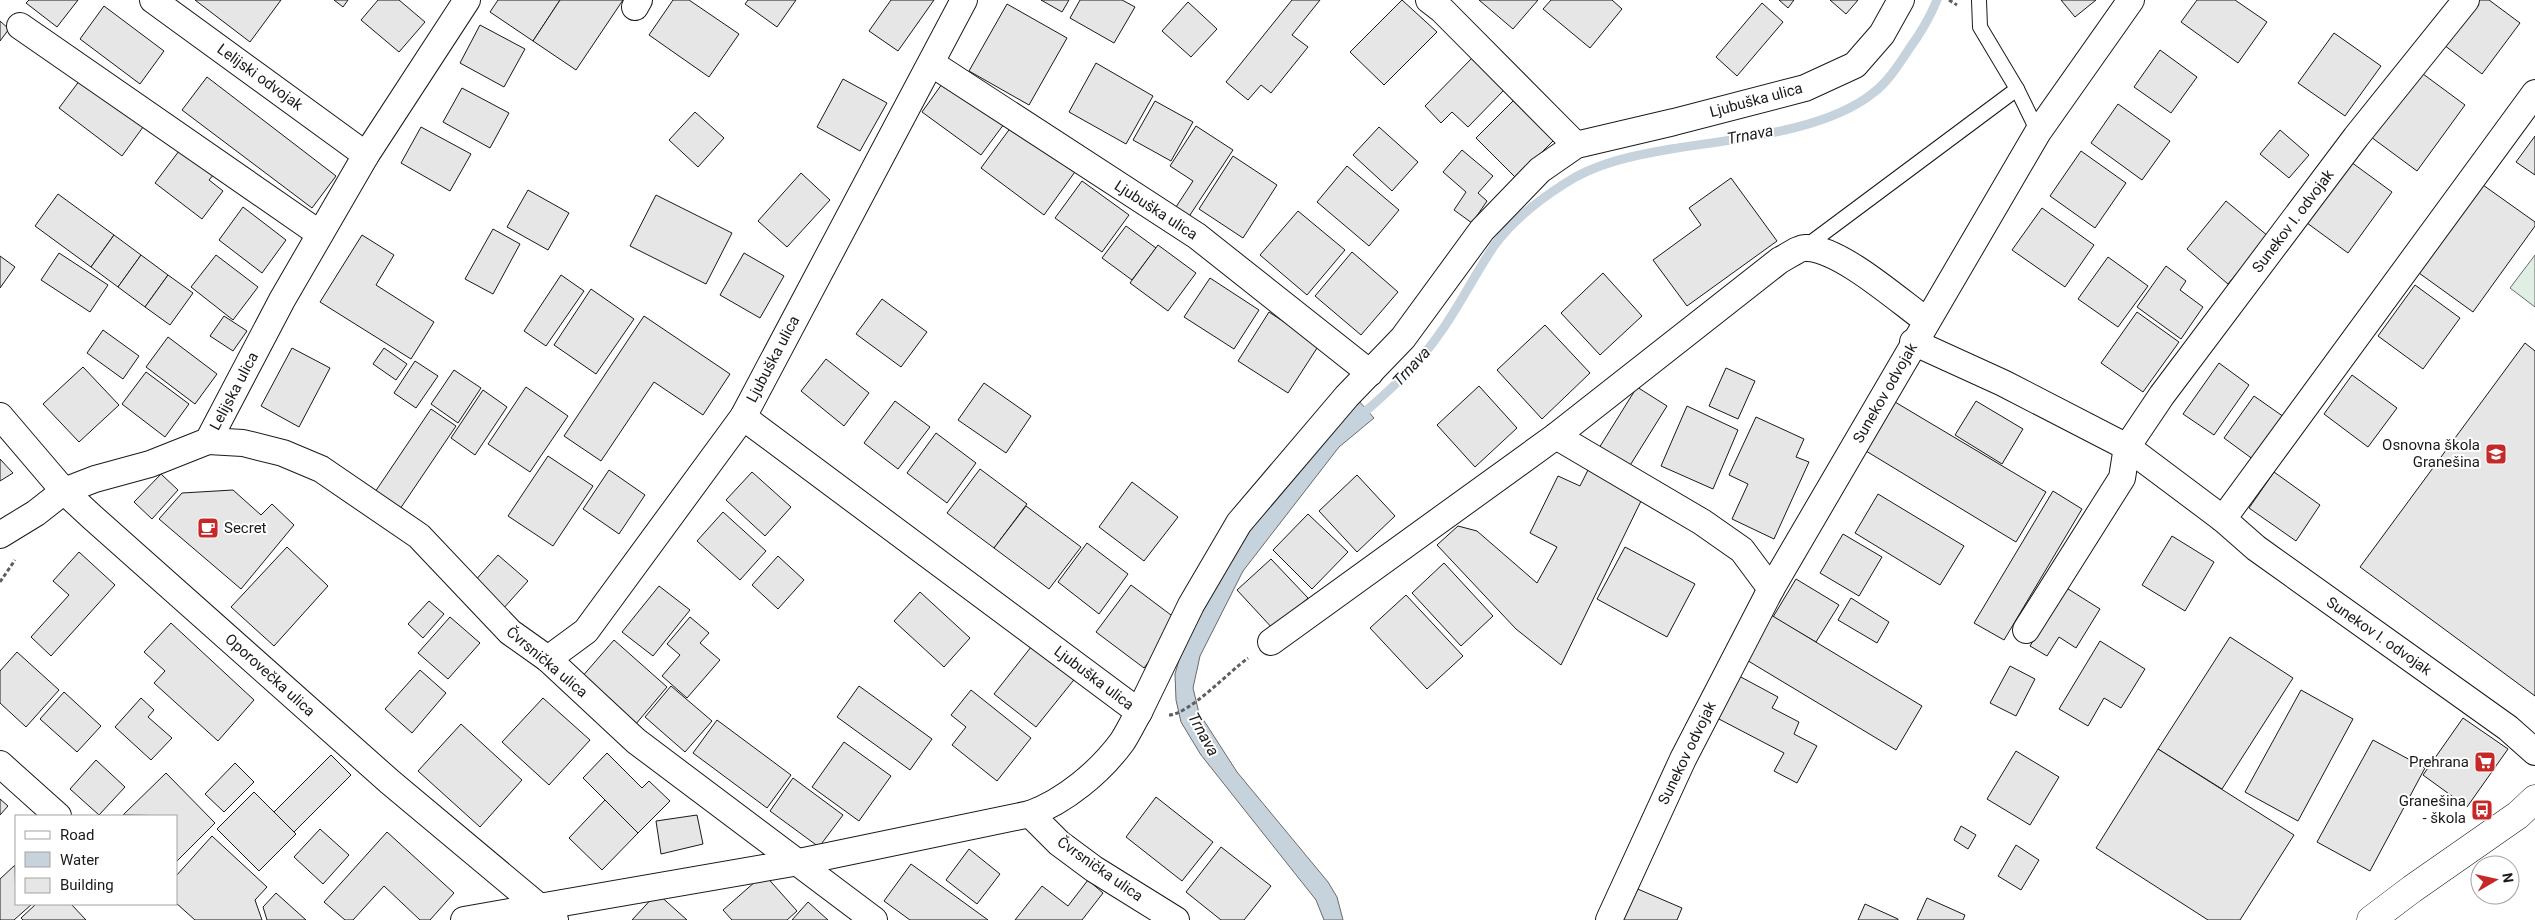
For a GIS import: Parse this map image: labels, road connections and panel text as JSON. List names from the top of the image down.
{
  "streets": {
    "street": [
      "Lelijski odvojak",
      "Ljubuška ulica",
      "Sunekov I. odvojak",
      "Lelijska ulica",
      "Sunekov odvojak",
      "Čvrsnička ulica",
      "Oporovečka ulica"
    ]
  },
  "crossings": [
    ["Lelijski odvojak", "Lelijska ulica"],
    ["Ljubuška ulica", "Čvrsnička ulica"],
    ["Sunekov I. odvojak", "Sunekov odvojak"],
    ["Lelijska ulica", "Čvrsnička ulica"],
    ["Lelijska ulica", "Oporovečka ulica"]
  ],
  "water": ["Trnava"],
  "places": {
    "school or university": ["Osnovna škola Granešina"],
    "cafe": ["Secret"],
    "supermarket": ["Prehrana"],
    "bus stop": ["Granešina - škola"]
  },
  "legend": ["Road", "Water", "Building"],
  "north": "right"
}
